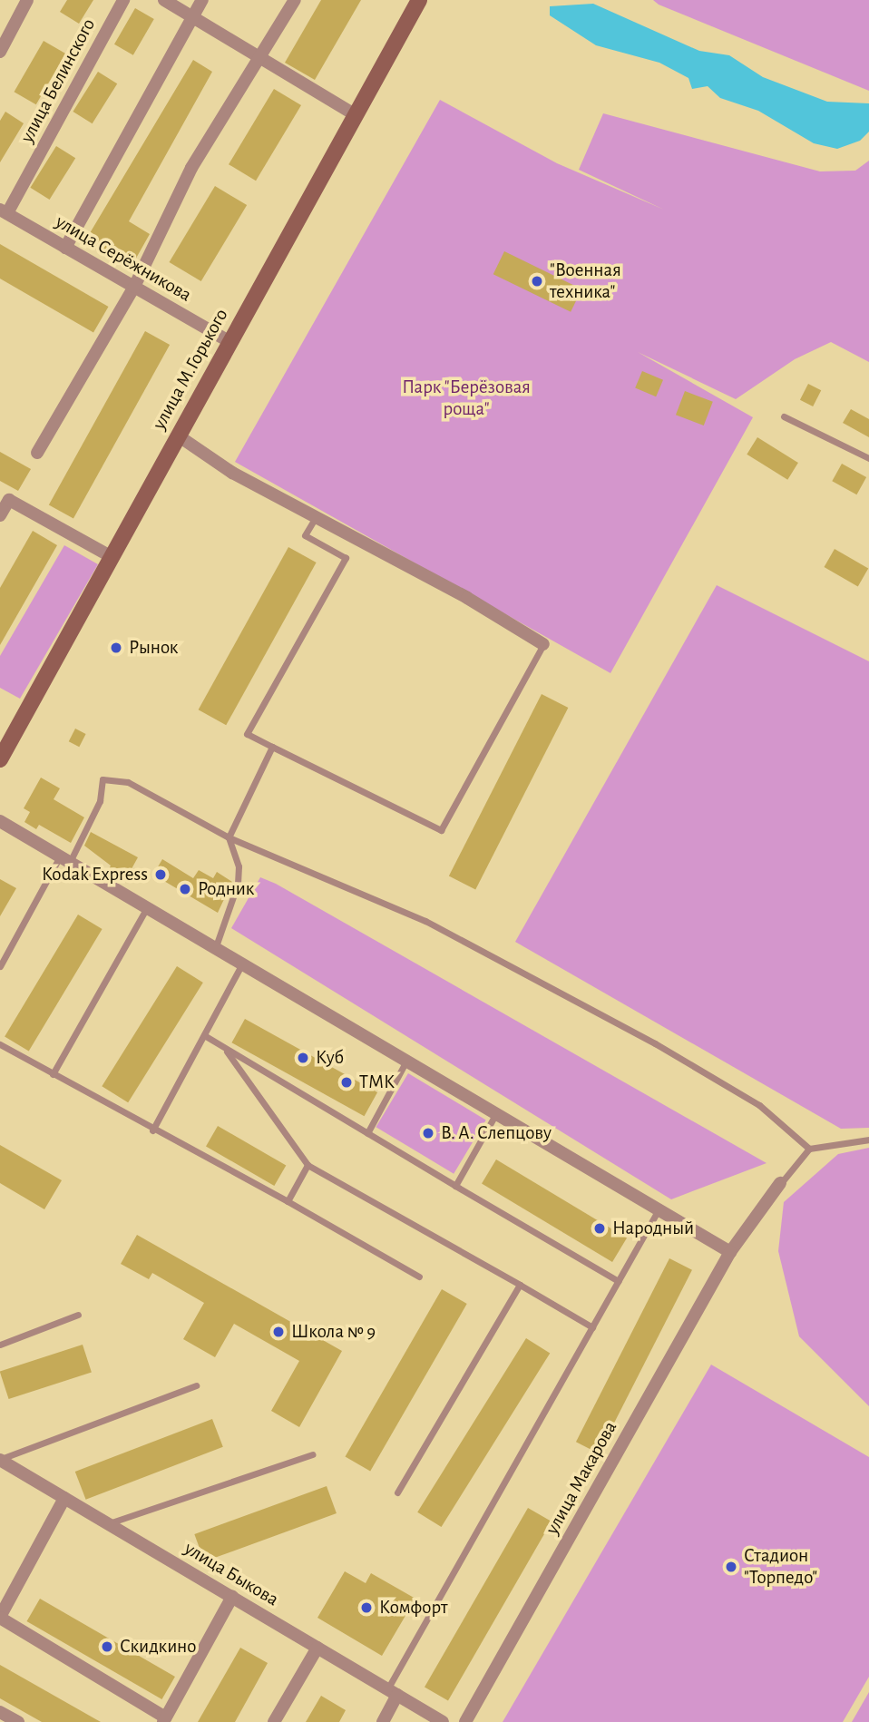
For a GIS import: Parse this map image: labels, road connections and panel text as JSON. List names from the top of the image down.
{
  "streets": {
    "main road": ["улица М.Горького"],
    "street": [
      "улица Белинского",
      "улица Серёжникова",
      "улица Макарова",
      "улица Быкова"
    ]
  },
  "crossings": [
    ["улица Белинского", "улица Серёжникова"],
    ["улица Серёжникова", "улица М.Горького"]
  ],
  "parks": ["Парк \"Берёзовая роща\""],
  "places": [
    "\"Военная техника\"",
    "Рынок",
    "Kodak Express",
    "Родник",
    "Куб",
    "ТМК",
    "В. А. Слепцову",
    "Народный",
    "Школа № 9",
    "Стадион \"Торпедо\"",
    "Комфорт",
    "Скидкино"
  ]
}
